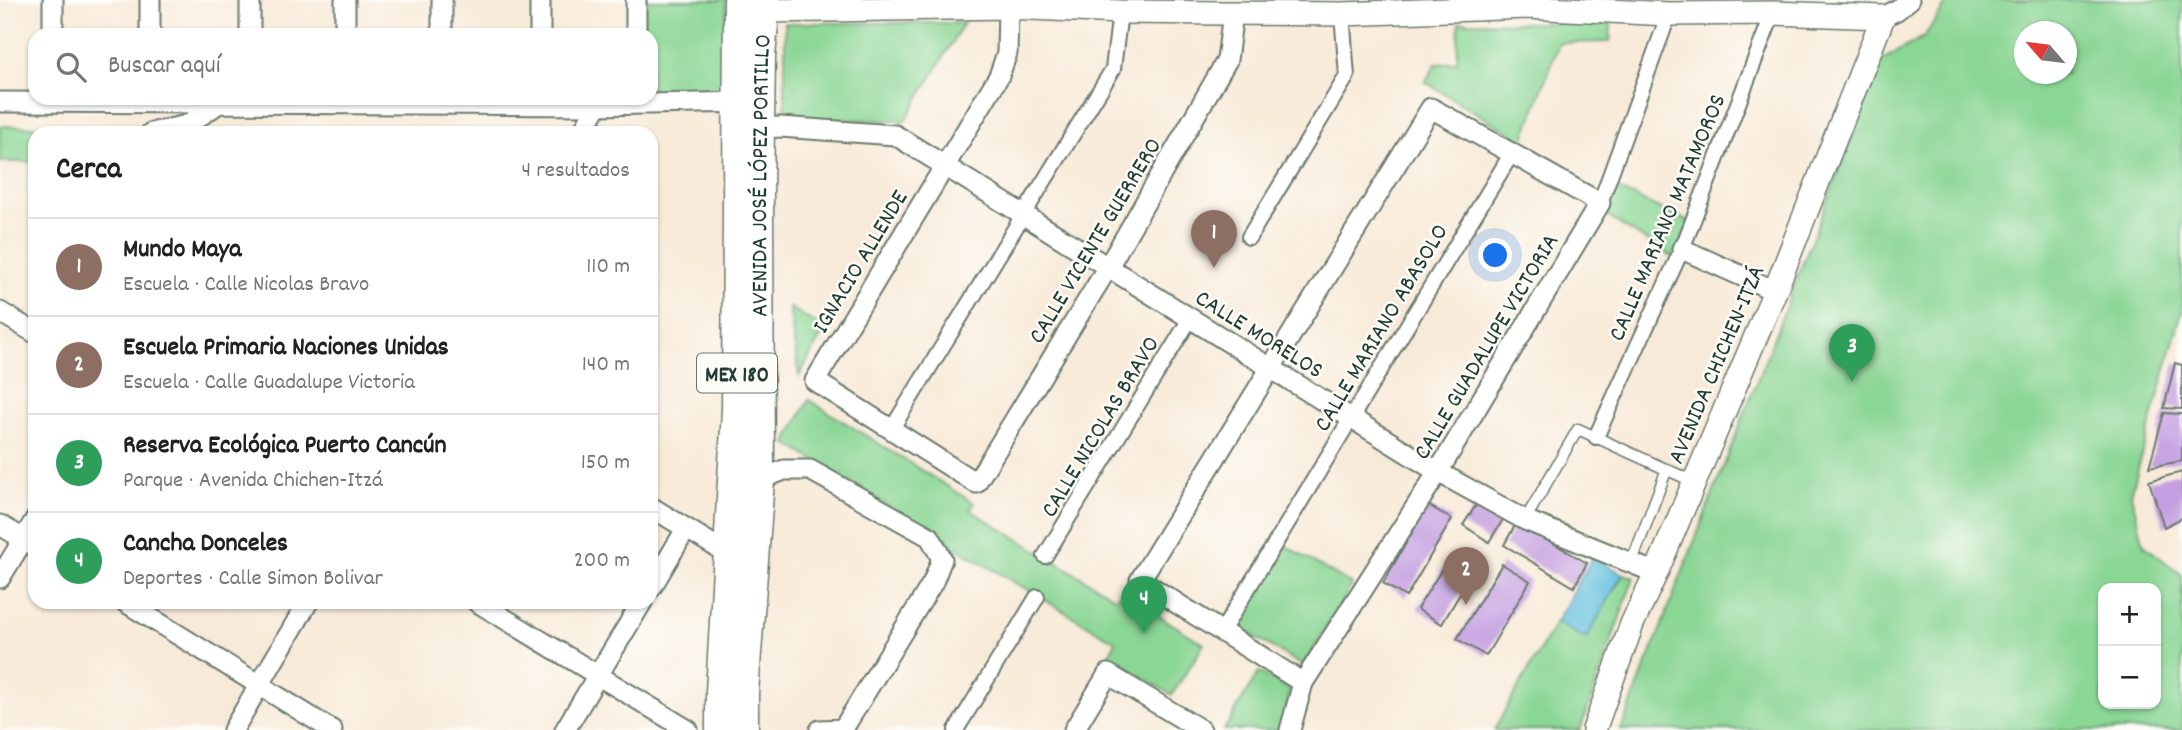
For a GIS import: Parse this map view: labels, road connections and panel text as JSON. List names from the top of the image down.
{
  "streets": {
    "main road": ["AVENIDA JOSÉ LÓPEZ PORTILLO", "MEX 180"],
    "street": [
      "CALLE MARIANO MATAMOROS",
      "CALLE VICENTE GUERRERO",
      "IGNACIO ALLENDE",
      "CALLE MARIANO ABASOLO",
      "CALLE MORELOS",
      "CALLE GUADALUPE VICTORIA",
      "AVENIDA CHICHEN-ITZÁ",
      "CALLE NICOLAS BRAVO"
    ]
  },
  "crossings": [
    ["AVENIDA JOSÉ LÓPEZ PORTILLO", "CALLE MORELOS"],
    ["CALLE VICENTE GUERRERO", "IGNACIO ALLENDE"],
    ["CALLE VICENTE GUERRERO", "CALLE MORELOS"],
    ["IGNACIO ALLENDE", "CALLE MORELOS"],
    ["CALLE MARIANO ABASOLO", "CALLE MORELOS"],
    ["CALLE MORELOS", "CALLE GUADALUPE VICTORIA"],
    ["CALLE MORELOS", "AVENIDA CHICHEN-ITZÁ"],
    ["CALLE MORELOS", "CALLE NICOLAS BRAVO"]
  ],
  "north": "top left",
  "page": {
    "search": "Buscar aquí",
    "heading": ["Cerca", "4 resultados"],
    "pins": [
      "1",
      "3",
      "2",
      "4"
    ],
    "list": [
      {
        "mark": "1",
        "name": "Mundo Maya",
        "note": "Escuela · Calle Nicolas Bravo",
        "value": "110 m"
      },
      {
        "mark": "2",
        "name": "Escuela Primaria Naciones Unidas",
        "note": "Escuela · Calle Guadalupe Victoria",
        "value": "140 m"
      },
      {
        "mark": "3",
        "name": "Reserva Ecológica Puerto Cancún",
        "note": "Parque · Avenida Chichen-Itzá",
        "value": "150 m"
      },
      {
        "mark": "4",
        "name": "Cancha Donceles",
        "note": "Deportes · Calle Simon Bolivar",
        "value": "200 m"
      }
    ],
    "map_buttons": ["+", "−"]
  }
}
